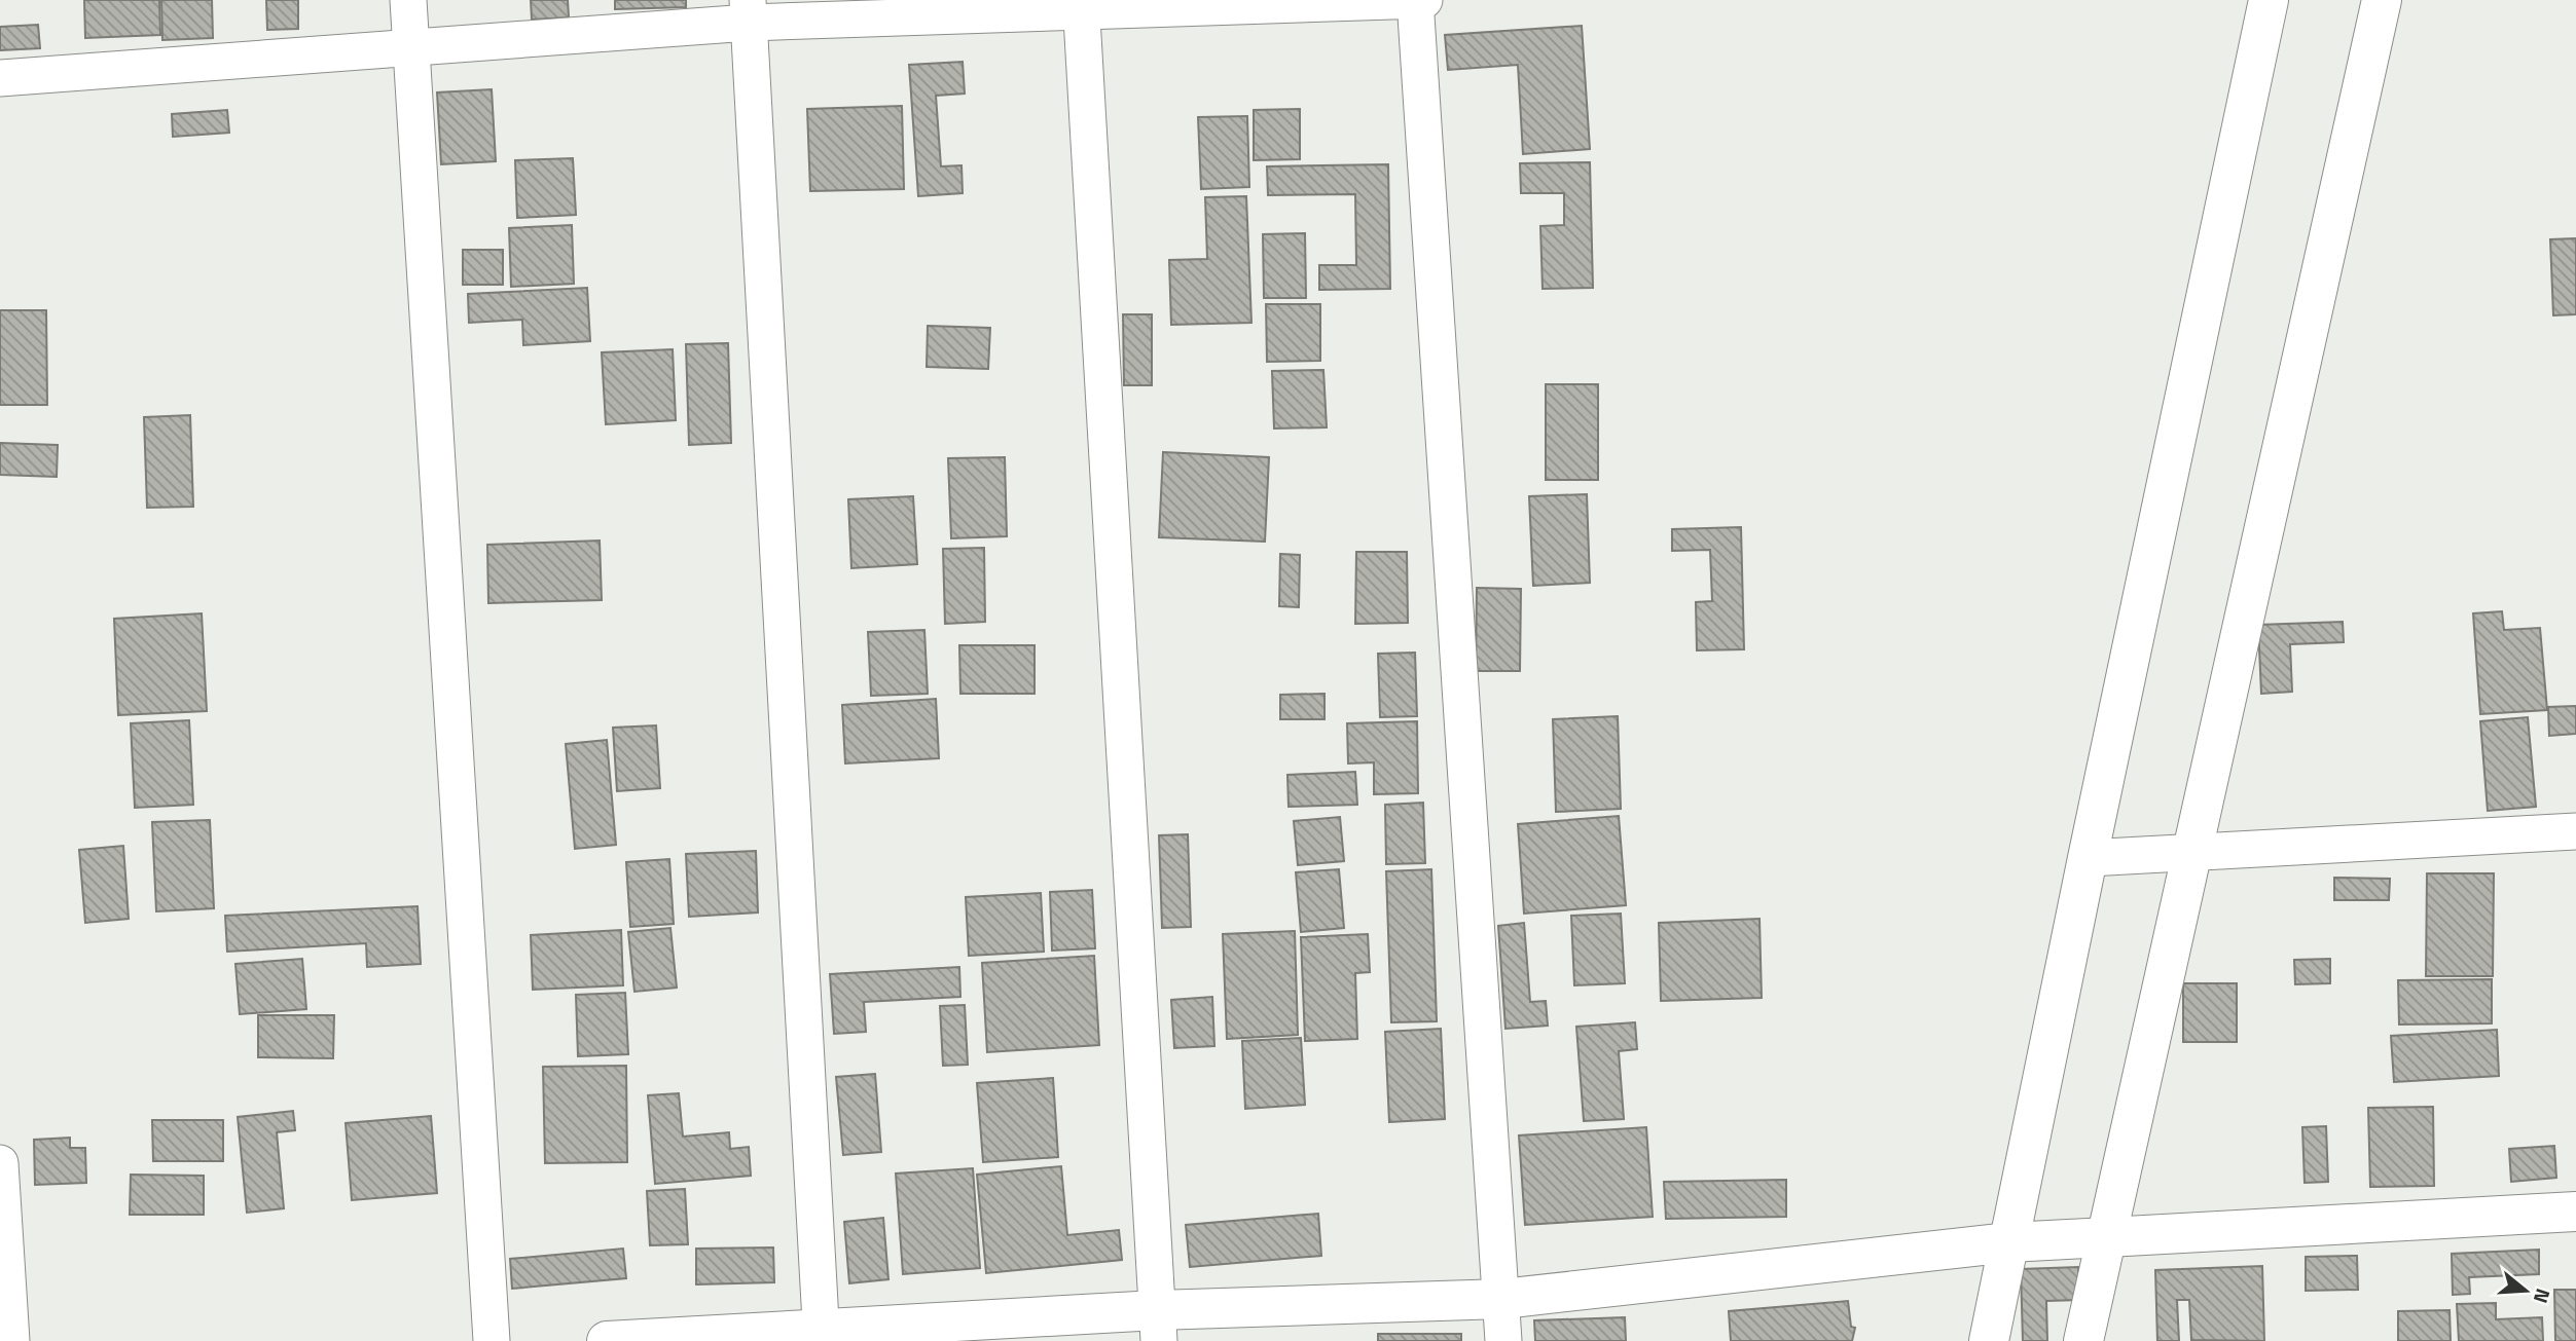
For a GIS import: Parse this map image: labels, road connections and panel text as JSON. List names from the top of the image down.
{
  "north": "right"
}
